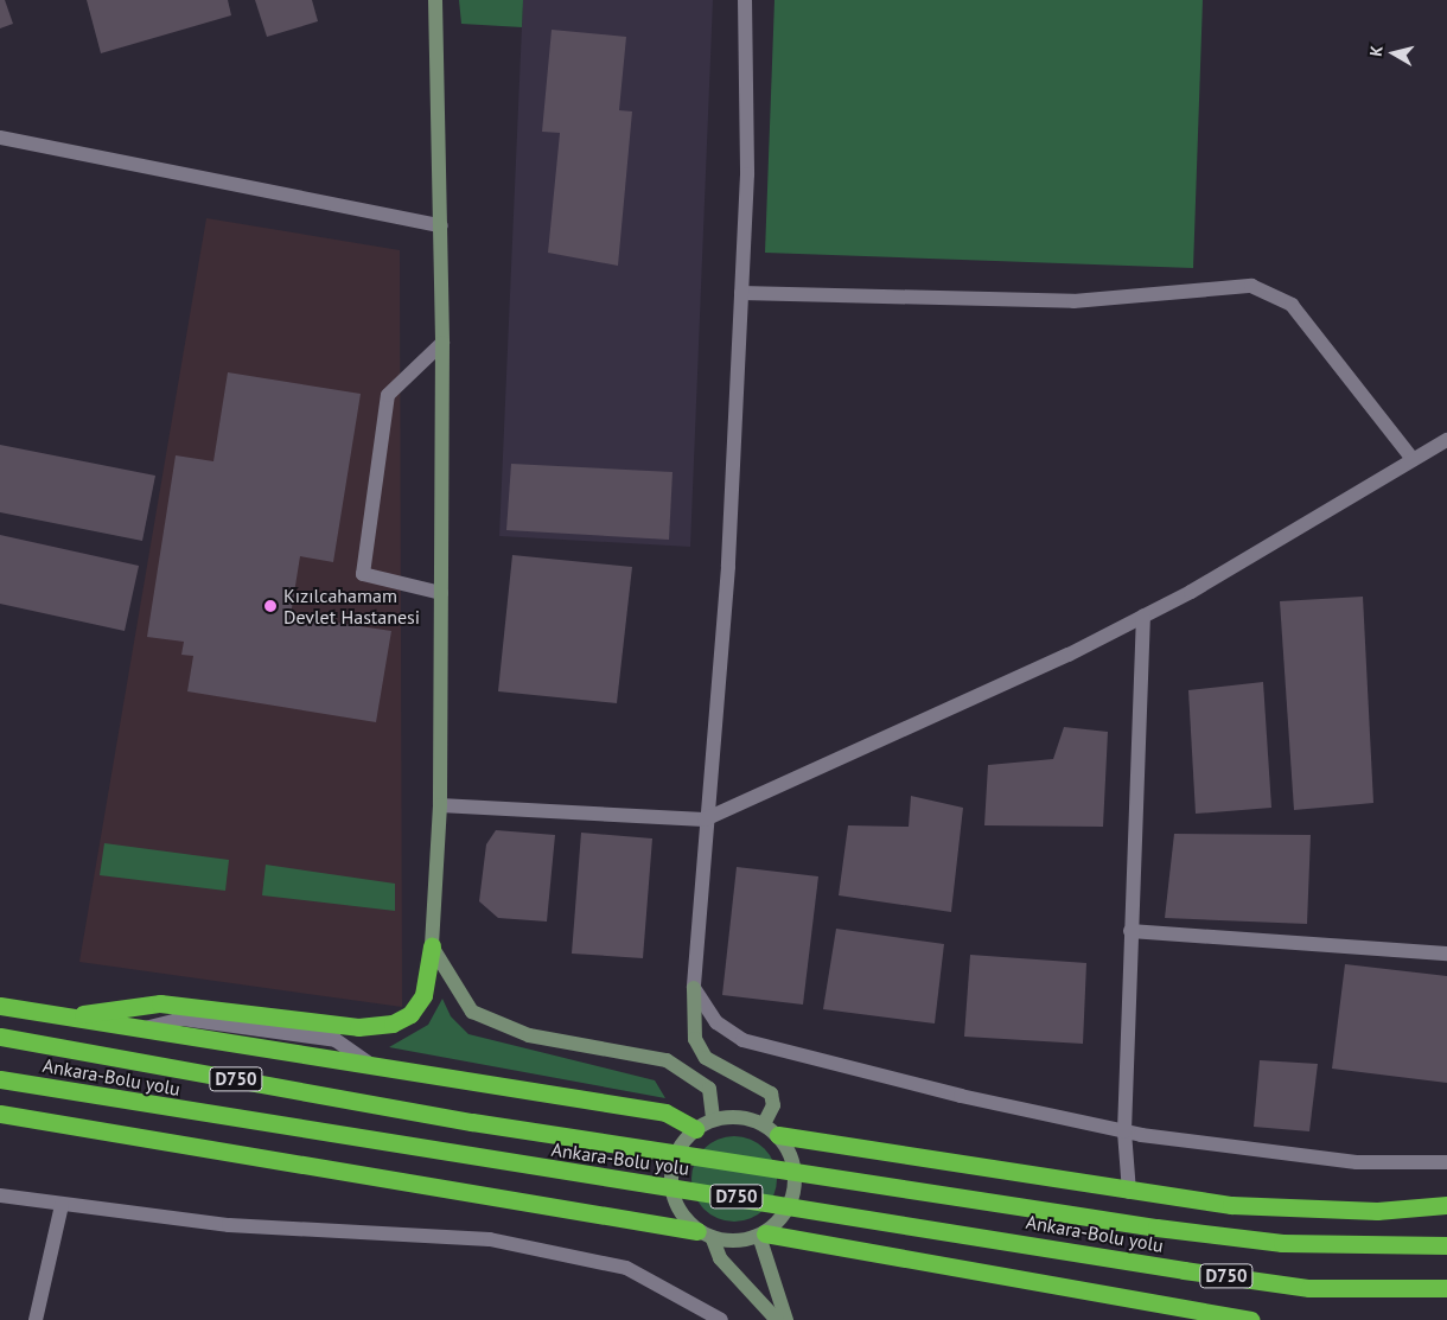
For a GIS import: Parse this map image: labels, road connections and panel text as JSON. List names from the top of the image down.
{
  "streets": {
    "highway": ["Ankara-Bolu yolu", "D750"]
  },
  "places": ["Kızılcahamam Devlet Hastanesi"],
  "north": "left"
}
